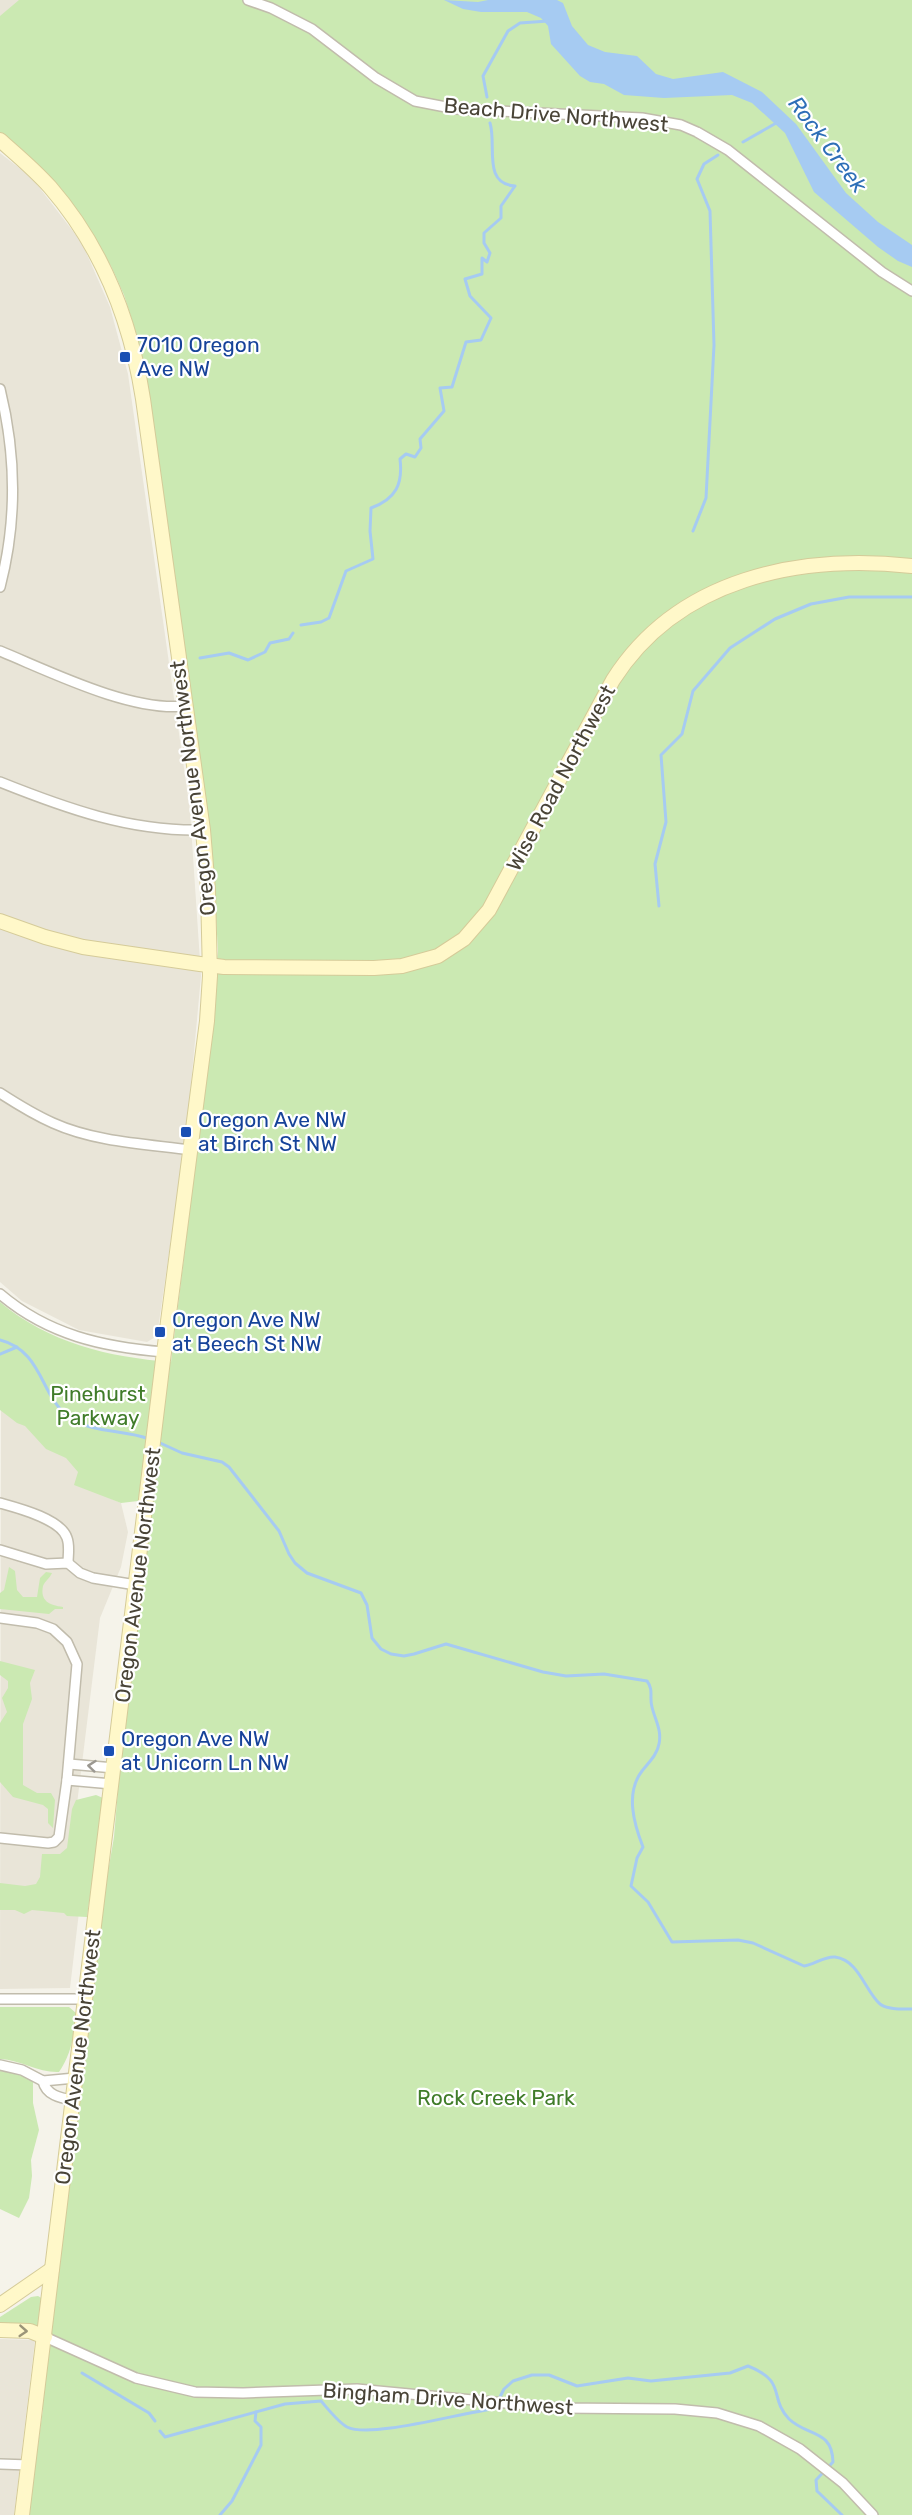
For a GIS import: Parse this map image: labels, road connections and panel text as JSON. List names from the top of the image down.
{
  "streets": {
    "street": [
      "Beach Drive Northwest",
      "Wise Road Northwest",
      "Oregon Avenue Northwest",
      "Bingham Drive Northwest"
    ]
  },
  "crossings": [
    ["Wise Road Northwest", "Oregon Avenue Northwest"],
    ["Oregon Avenue Northwest", "Bingham Drive Northwest"]
  ],
  "water": ["Rock Creek"],
  "parks": ["Pinehurst Parkway", "Rock Creek Park"],
  "places": {
    "transit": [
      "7010 Oregon Ave NW",
      "Oregon Ave NW at Birch St NW",
      "Oregon Ave NW at Beech St NW",
      "Oregon Ave NW at Unicorn Ln NW"
    ]
  }
}
